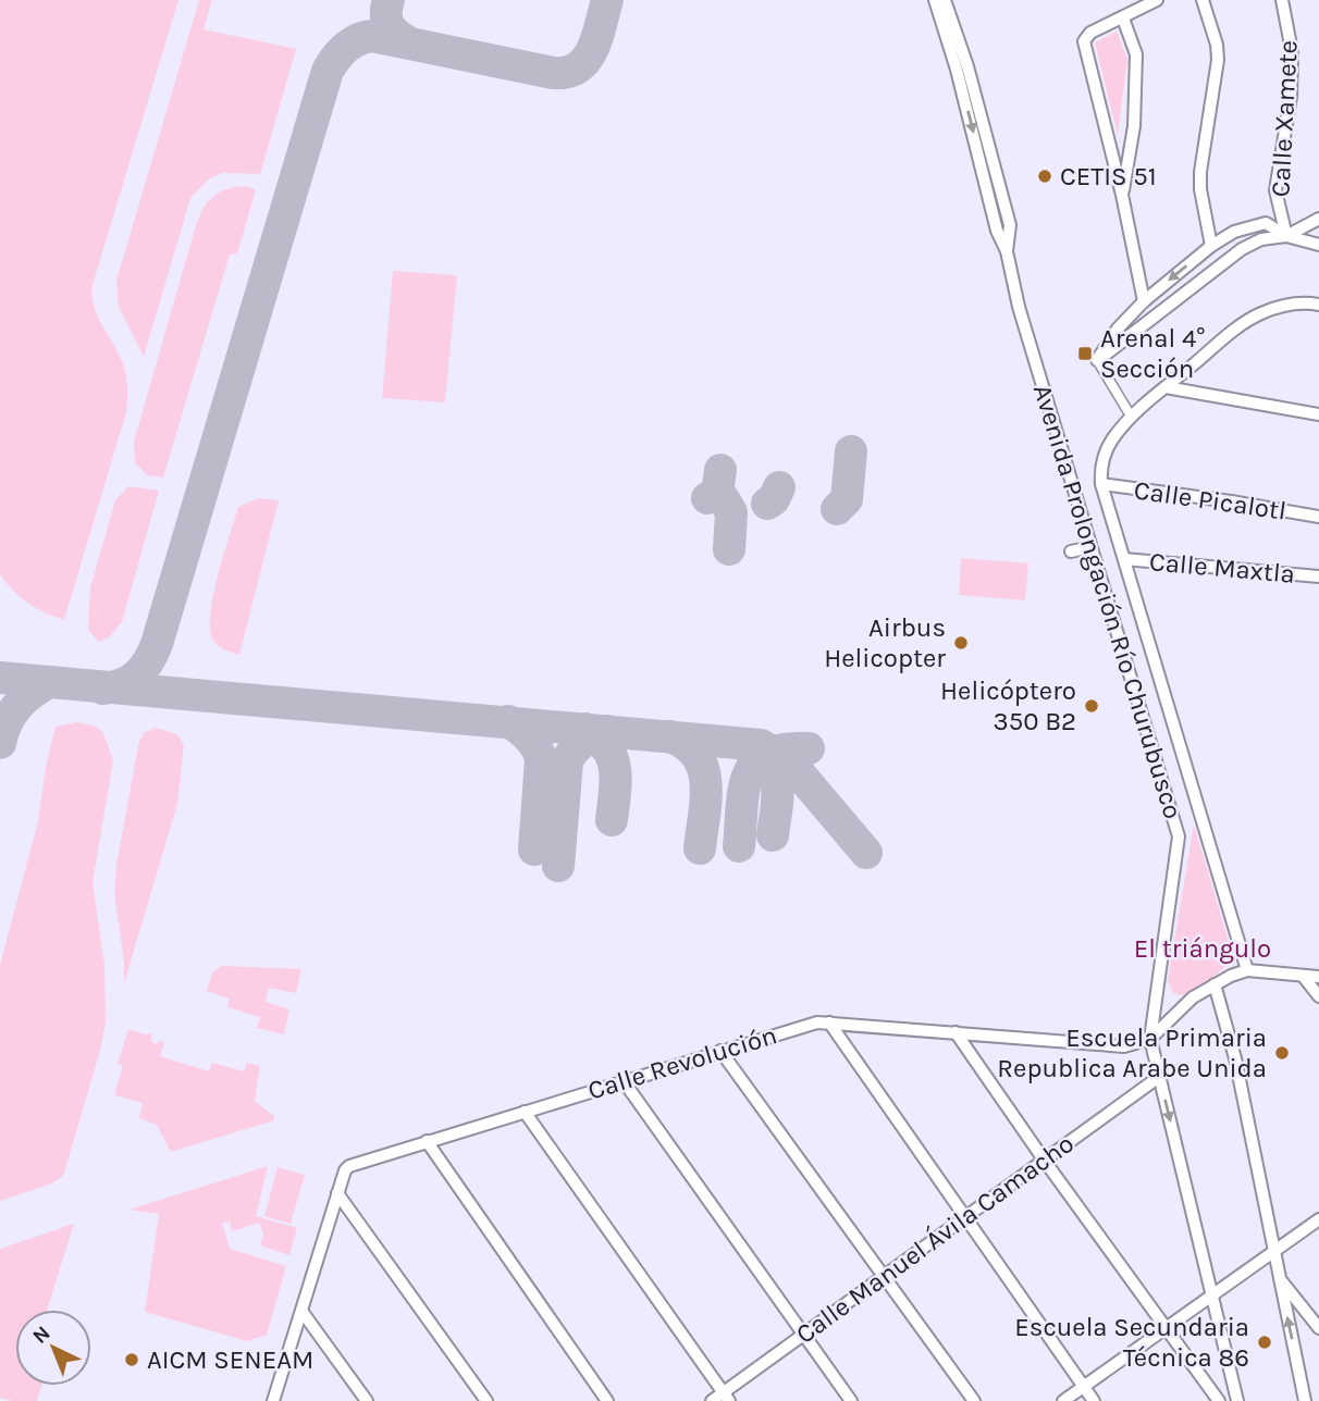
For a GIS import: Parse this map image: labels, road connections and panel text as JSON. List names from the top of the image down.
{
  "streets": {
    "street": [
      "Calle Xamete",
      "Calle Picalotl",
      "Calle Maxtla",
      "Avenida Prolongación Río Churubusco",
      "Calle Revolución",
      "Calle Manuel Ávila Camacho"
    ]
  },
  "crossings": [
    ["Avenida Prolongación Río Churubusco", "Calle Revolución"],
    ["Avenida Prolongación Río Churubusco", "Calle Manuel Ávila Camacho"]
  ],
  "parks": ["El triángulo"],
  "places": {
    "other": [
      "CETIS 51",
      "Airbus Helicopter",
      "Helicóptero 350 B2",
      "Escuela Primaria Republica Arabe Unida",
      "Escuela Secundaria Técnica 86",
      "AICM SENEAM"
    ],
    "transit": ["Arenal 4° Sección"]
  },
  "north": "top left"
}
